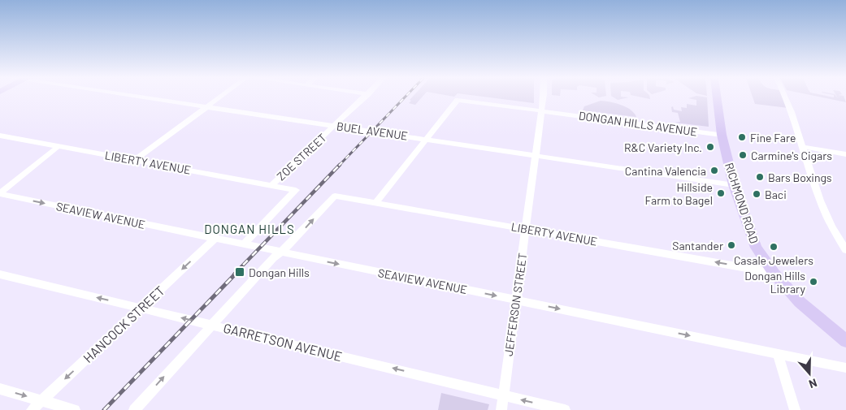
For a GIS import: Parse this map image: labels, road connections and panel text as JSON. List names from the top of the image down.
{
  "streets": {
    "main road": ["RICHMOND ROAD"],
    "street": [
      "DONGAN HILLS AVENUE",
      "BUEL AVENUE",
      "ZOE STREET",
      "LIBERTY AVENUE",
      "SEAVIEW AVENUE",
      "JEFFERSON STREET",
      "HANCOCK STREET",
      "GARRETSON AVENUE"
    ]
  },
  "crossings": [
    ["DONGAN HILLS AVENUE", "BUEL AVENUE"],
    ["DONGAN HILLS AVENUE", "RICHMOND ROAD"],
    ["DONGAN HILLS AVENUE", "JEFFERSON STREET"],
    ["BUEL AVENUE", "ZOE STREET"],
    ["BUEL AVENUE", "RICHMOND ROAD"],
    ["BUEL AVENUE", "JEFFERSON STREET"],
    ["ZOE STREET", "LIBERTY AVENUE"],
    ["LIBERTY AVENUE", "RICHMOND ROAD"],
    ["LIBERTY AVENUE", "SEAVIEW AVENUE"],
    ["LIBERTY AVENUE", "JEFFERSON STREET"],
    ["SEAVIEW AVENUE", "JEFFERSON STREET"],
    ["SEAVIEW AVENUE", "HANCOCK STREET"],
    ["JEFFERSON STREET", "GARRETSON AVENUE"],
    ["HANCOCK STREET", "GARRETSON AVENUE"]
  ],
  "one_way": ["SEAVIEW AVENUE", "GARRETSON AVENUE"],
  "districts": ["DONGAN HILLS"],
  "places": {
    "other": [
      "Fine Fare",
      "R&C Variety Inc.",
      "Carmine's Cigars",
      "Cantina Valencia",
      "Bars Boxings",
      "Hillside Farm to Bagel",
      "Baci",
      "Santander",
      "Casale Jewelers",
      "Dongan Hills Library"
    ],
    "transit": ["Dongan Hills"]
  },
  "north": "bottom"
}
